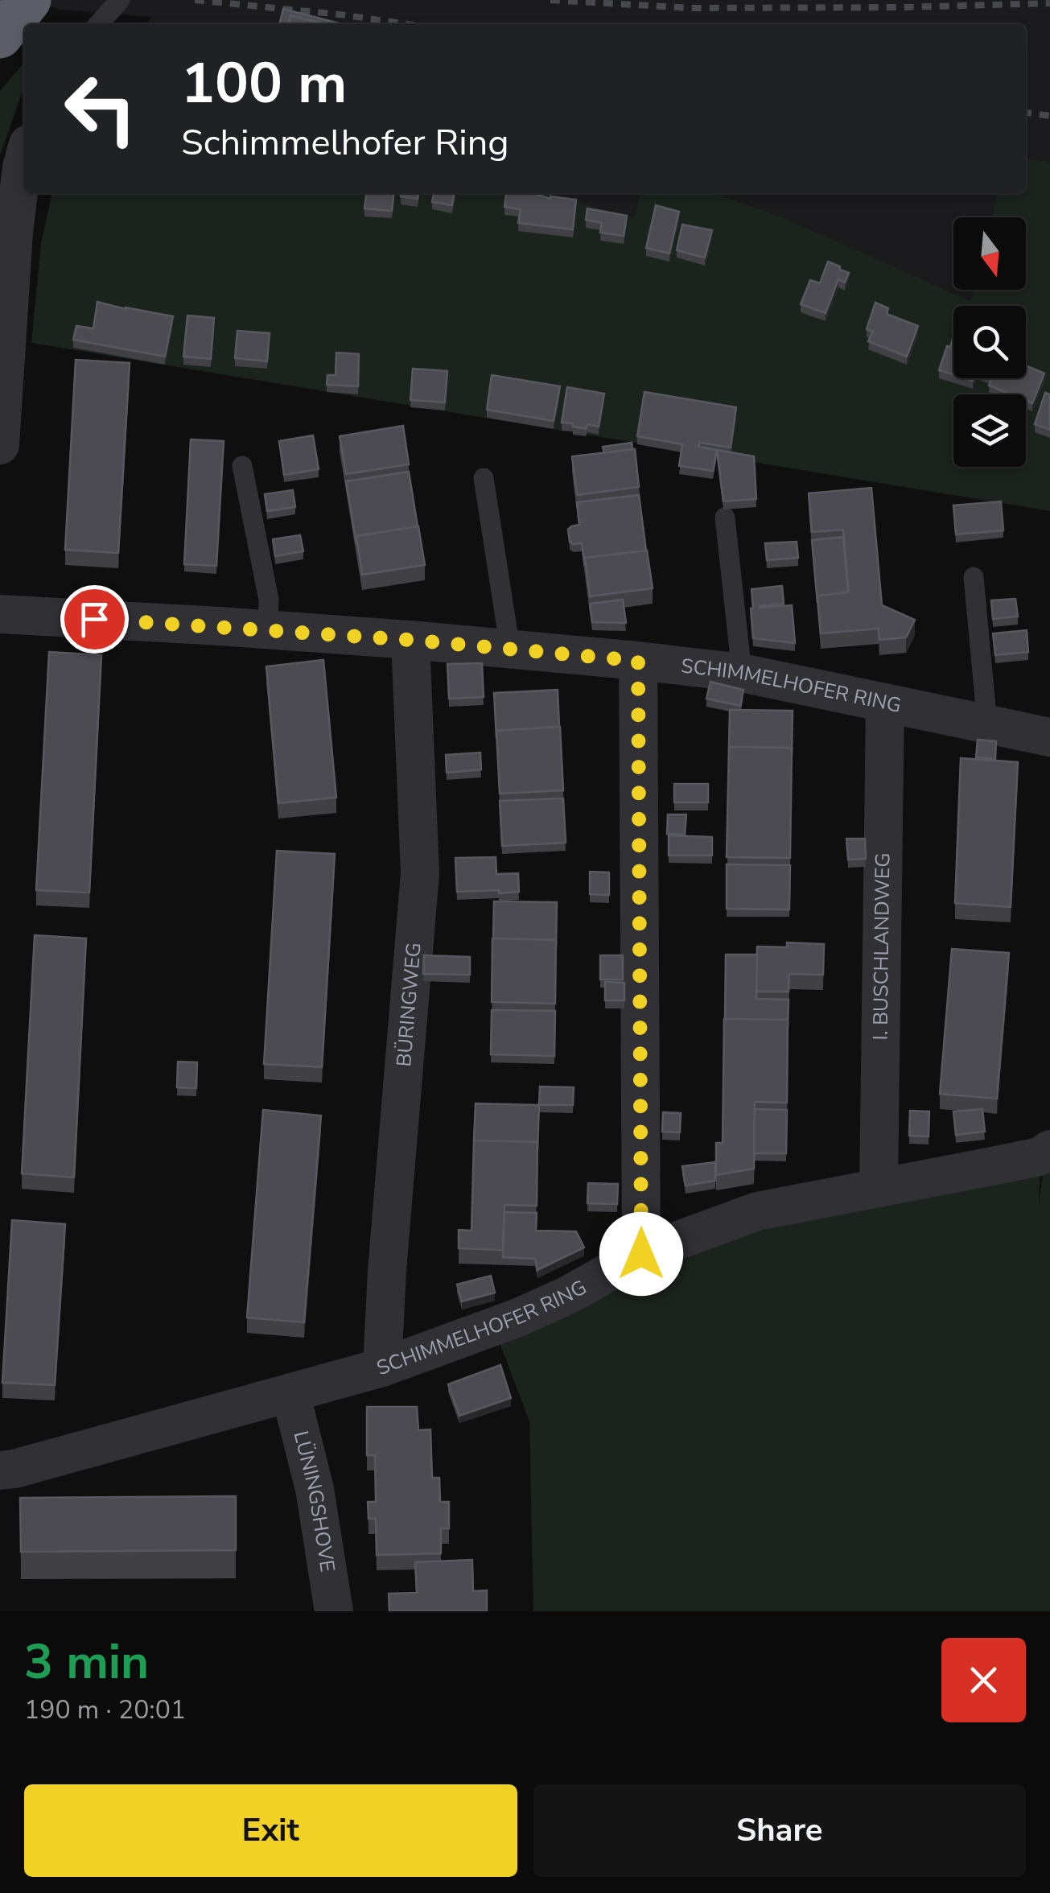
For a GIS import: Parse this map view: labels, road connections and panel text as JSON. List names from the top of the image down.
{
  "streets": {
    "street": [
      "SCHIMMELHOFER RING",
      "I. BUSCHLANDWEG",
      "BÜRINGWEG",
      "LÜNINGSHOVE"
    ]
  },
  "crossings": [
    ["SCHIMMELHOFER RING", "I. BUSCHLANDWEG"],
    ["SCHIMMELHOFER RING", "BÜRINGWEG"],
    ["SCHIMMELHOFER RING", "LÜNINGSHOVE"]
  ],
  "north": "bottom",
  "page": {
    "turn": ["100 m", "Schimmelhofer Ring"],
    "heading": ["3 min", "190 m · 20:01"],
    "buttons": ["Exit", "Share"]
  }
}
